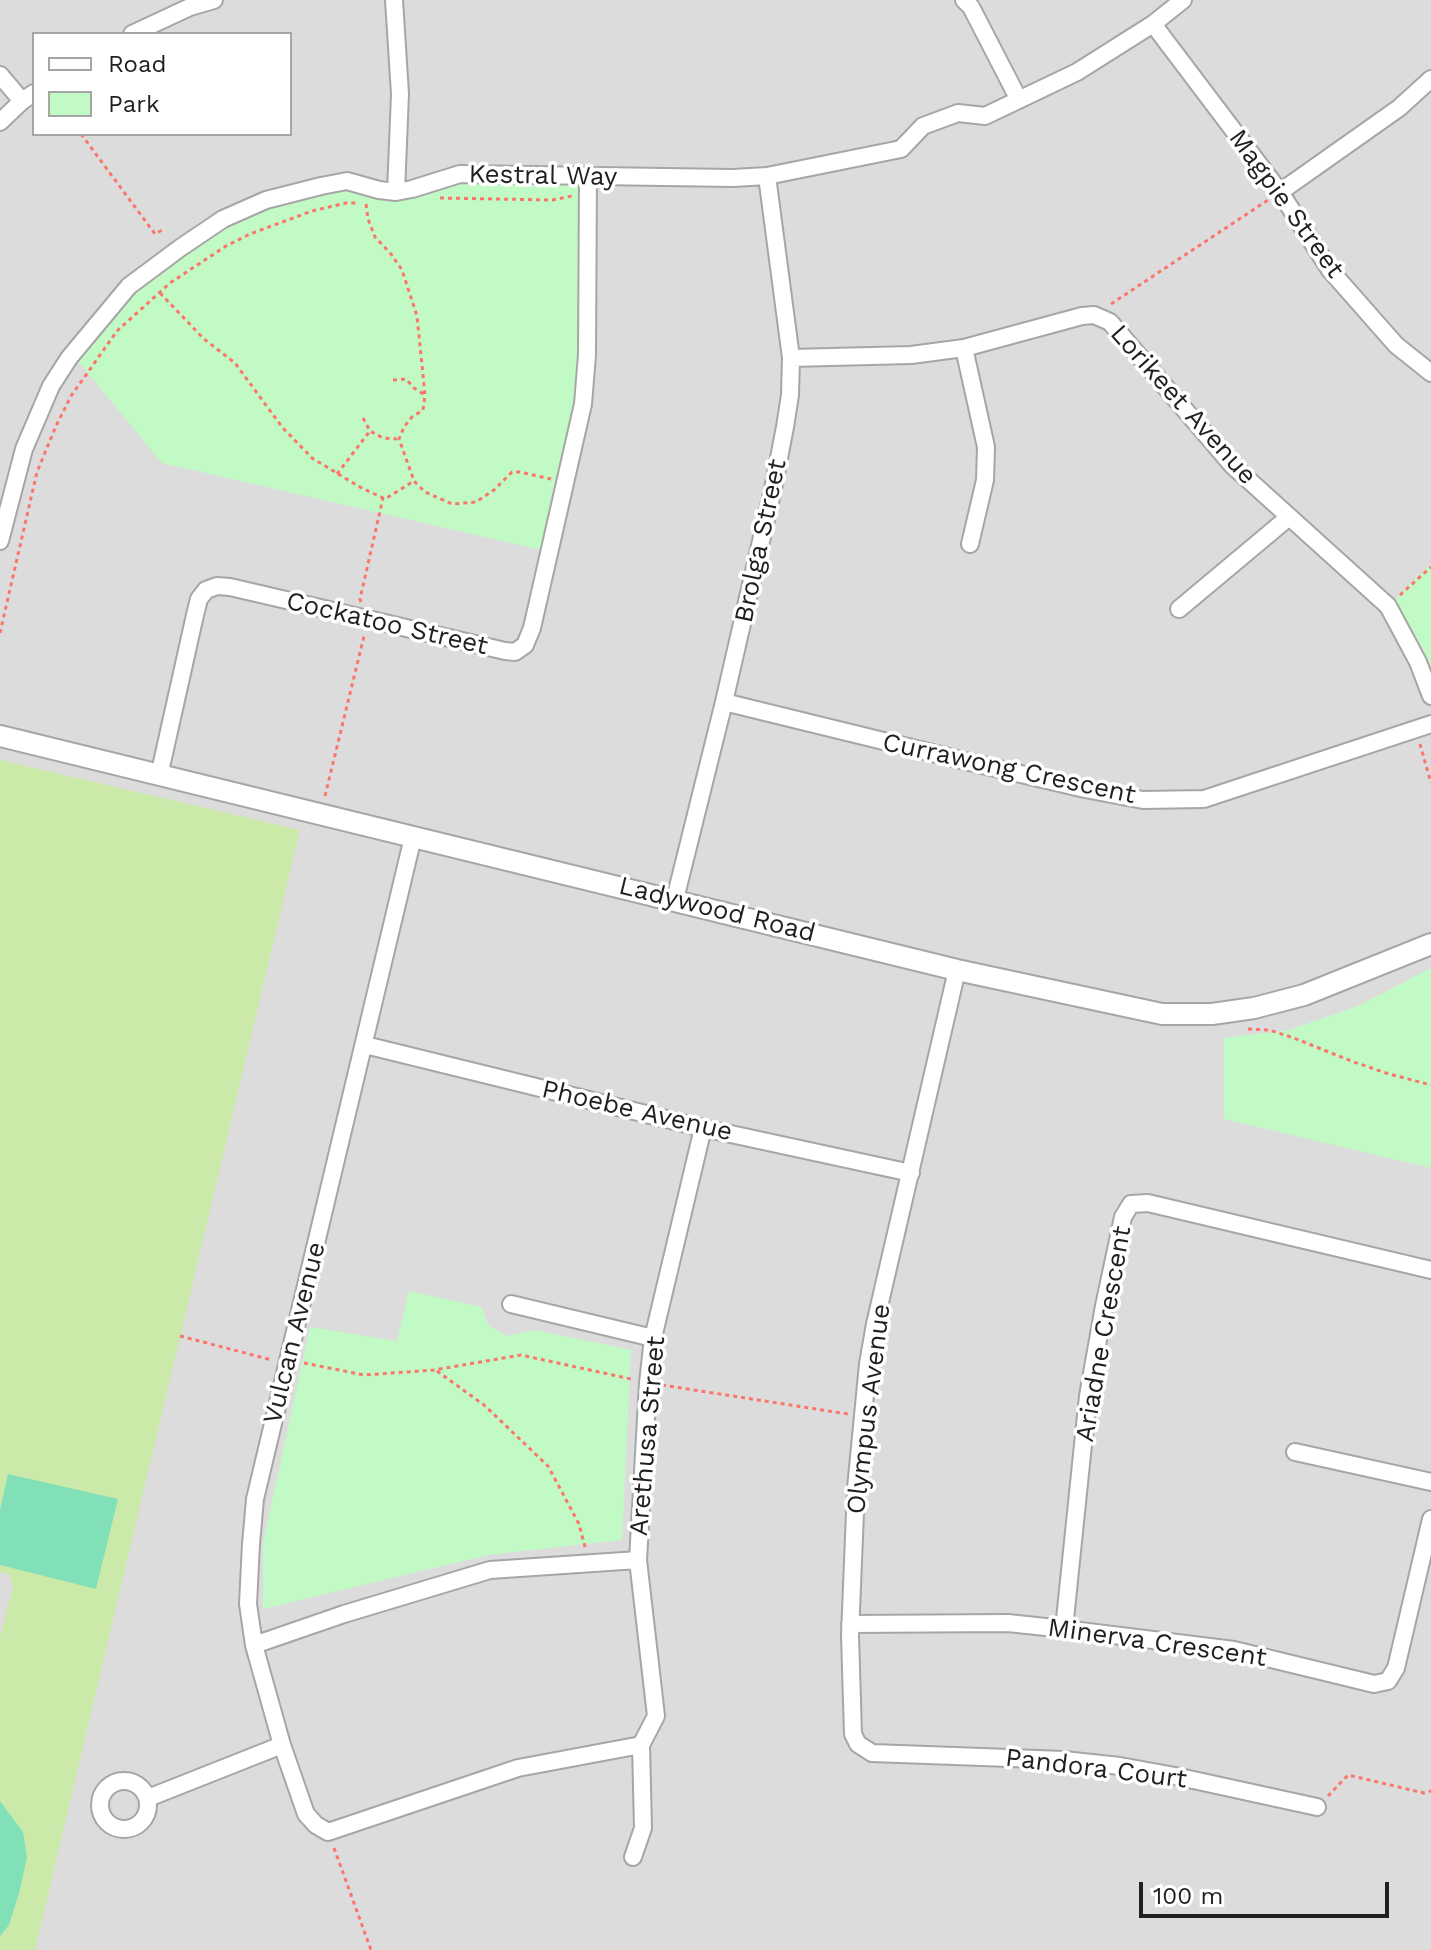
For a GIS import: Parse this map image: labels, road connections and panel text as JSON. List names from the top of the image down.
{
  "streets": {
    "street": [
      "Kestral Way",
      "Magpie Street",
      "Lorikeet Avenue",
      "Brolga Street",
      "Cockatoo Street",
      "Currawong Crescent",
      "Ladywood Road",
      "Phoebe Avenue",
      "Vulcan Avenue",
      "Ariadne Crescent",
      "Olympus Avenue",
      "Arethusa Street",
      "Minerva Crescent",
      "Pandora Court"
    ]
  },
  "crossings": [
    ["Kestral Way", "Magpie Street"],
    ["Kestral Way", "Brolga Street"],
    ["Kestral Way", "Cockatoo Street"],
    ["Lorikeet Avenue", "Brolga Street"],
    ["Brolga Street", "Currawong Crescent"],
    ["Brolga Street", "Ladywood Road"],
    ["Cockatoo Street", "Ladywood Road"],
    ["Ladywood Road", "Vulcan Avenue"],
    ["Ladywood Road", "Olympus Avenue"],
    ["Phoebe Avenue", "Vulcan Avenue"],
    ["Phoebe Avenue", "Olympus Avenue"],
    ["Phoebe Avenue", "Arethusa Street"],
    ["Ariadne Crescent", "Minerva Crescent"],
    ["Olympus Avenue", "Minerva Crescent"],
    ["Olympus Avenue", "Pandora Court"]
  ],
  "legend": ["Road", "Park"],
  "scale_bar": "100 m"
}
